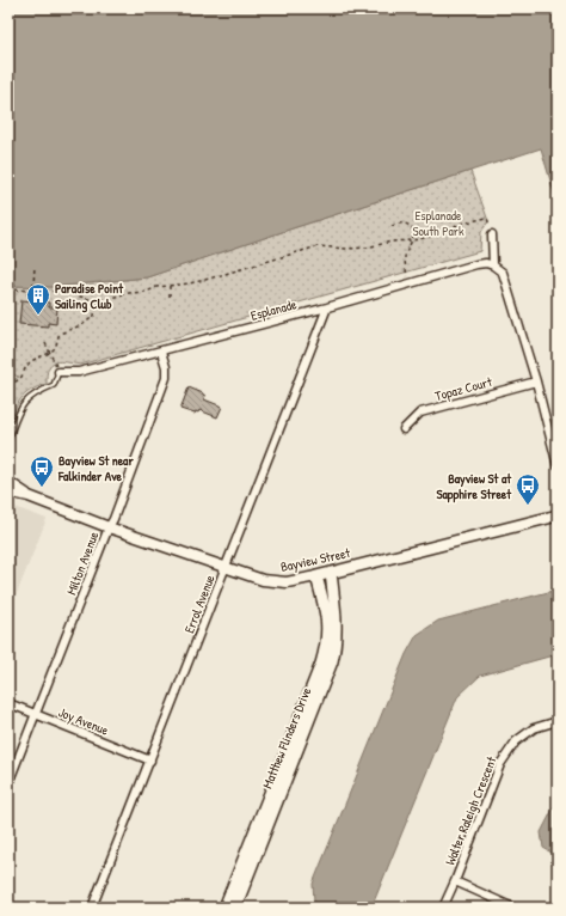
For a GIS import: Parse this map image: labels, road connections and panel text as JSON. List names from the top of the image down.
{
  "streets": {
    "main road": ["Bayview Street", "Matthew Flinders Drive"],
    "street": [
      "Esplanade",
      "Topaz Court",
      "Milton Avenue",
      "Errol Avenue",
      "Joy Avenue",
      "Walter Raleigh Crescent"
    ]
  },
  "crossings": [
    ["Esplanade", "Milton Avenue"],
    ["Esplanade", "Errol Avenue"],
    ["Bayview Street", "Milton Avenue"],
    ["Bayview Street", "Errol Avenue"],
    ["Bayview Street", "Matthew Flinders Drive"],
    ["Milton Avenue", "Joy Avenue"],
    ["Errol Avenue", "Joy Avenue"]
  ],
  "parks": ["Esplanade South Park"],
  "places": {
    "building": ["Paradise Point Sailing Club"],
    "bus stop": ["Bayview St near Falkinder Ave", "Bayview St at Sapphire Street"]
  }
}
